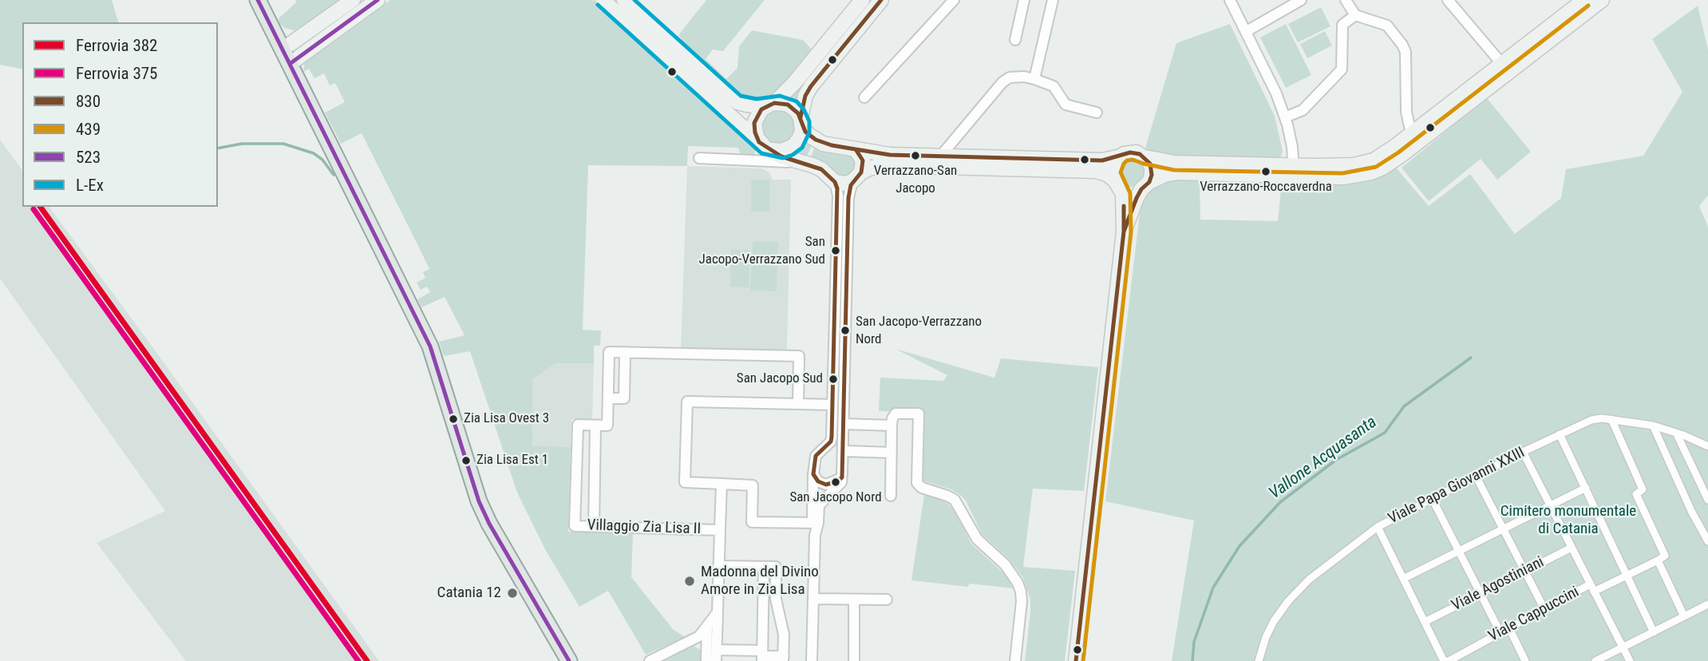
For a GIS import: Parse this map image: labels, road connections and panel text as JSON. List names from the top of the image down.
{
  "streets": {
    "street": [
      "Viale Papa Giovanni XXIII",
      "Villaggio Zia Lisa II",
      "Viale Agostiniani",
      "Viale Cappuccini"
    ]
  },
  "water": ["Vallone Acquasanta"],
  "parks": ["Cimitero monumentale di Catania"],
  "places": [
    "Verrazzano-San Jacopo",
    "Verrazzano-Roccaverdna",
    "San Jacopo-Verrazzano Sud",
    "San Jacopo-Verrazzano Nord",
    "San Jacopo Sud",
    "Zia Lisa Ovest 3",
    "Zia Lisa Est 1",
    "San Jacopo Nord",
    "Madonna del Divino Amore in Zia Lisa",
    "Catania 12"
  ],
  "lines": [
    "transit line 830",
    "transit line 523",
    "transit line L-Ex",
    "transit line 439",
    "rail line 382",
    "rail line 375"
  ],
  "legend": [
    "Ferrovia 382",
    "Ferrovia 375",
    "830",
    "439",
    "523",
    "L-Ex"
  ]
}
